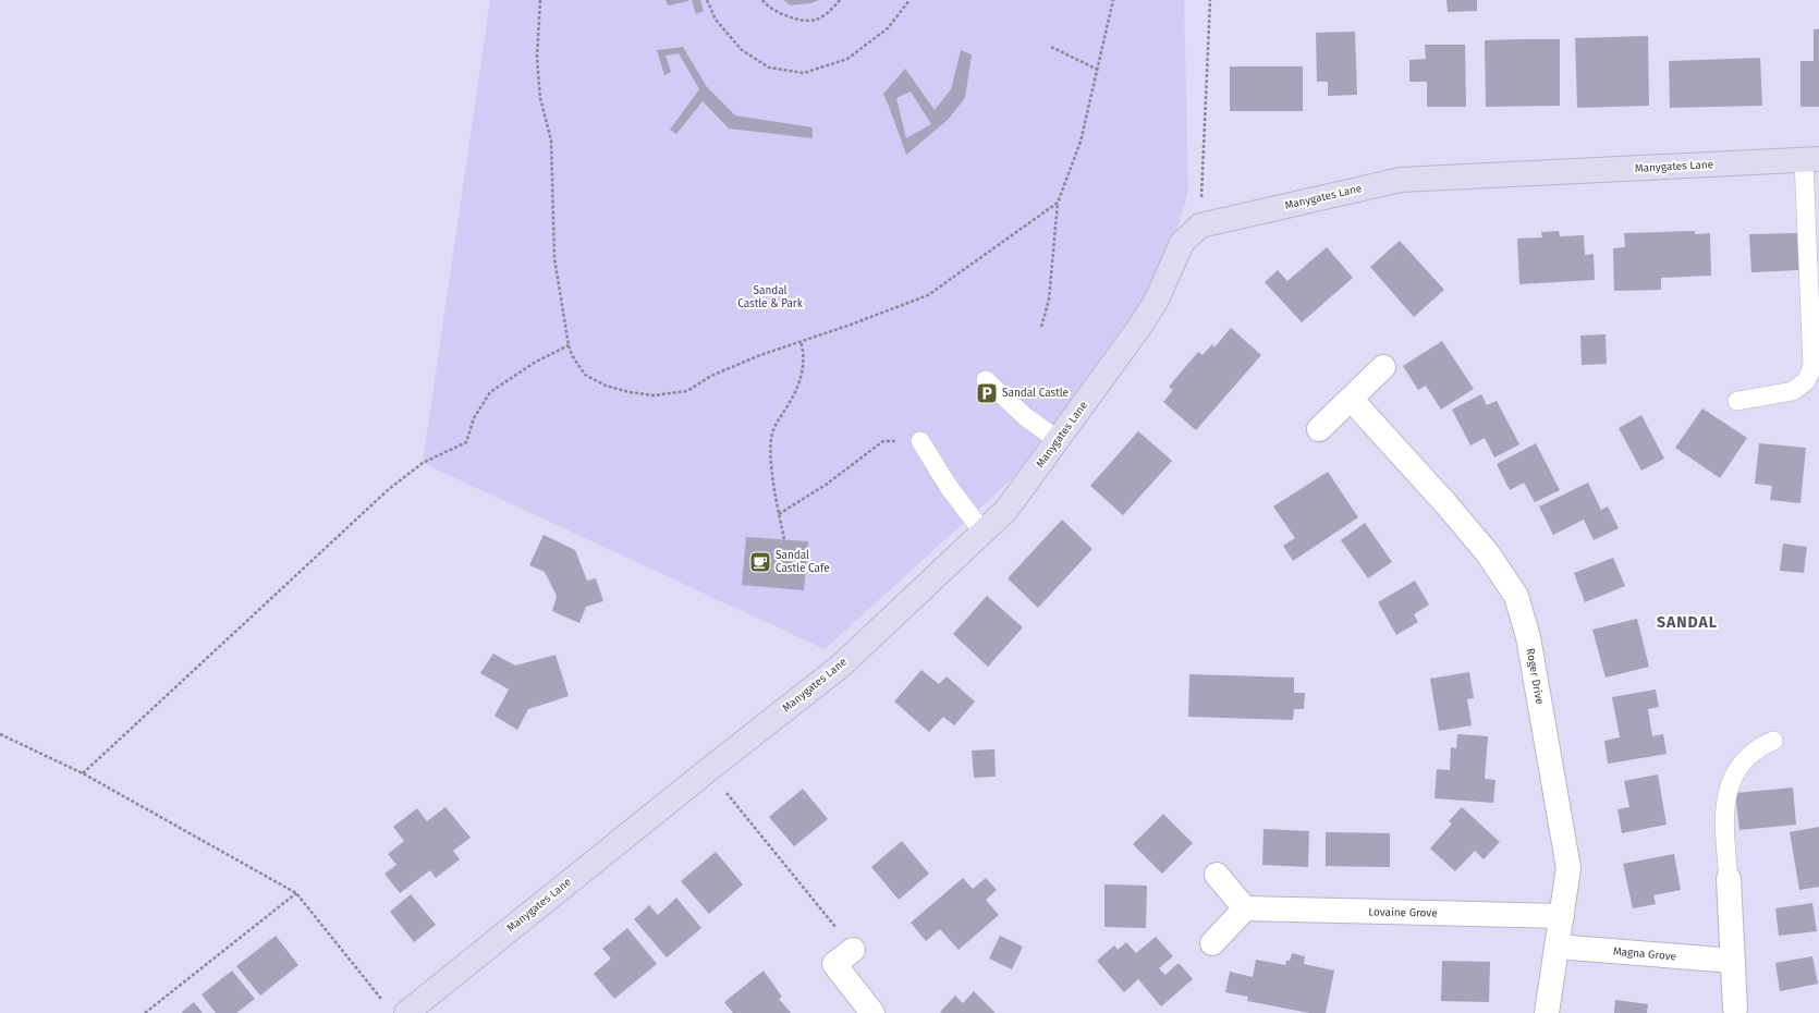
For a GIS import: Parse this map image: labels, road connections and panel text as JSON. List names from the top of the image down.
{
  "streets": {
    "street": [
      "Manygates Lane",
      "Roger Drive",
      "Lovaine Grove",
      "Magna Grove"
    ]
  },
  "crossings": [
    ["Roger Drive", "Lovaine Grove"],
    ["Roger Drive", "Magna Grove"]
  ],
  "districts": ["SANDAL"],
  "parks": ["Sandal Castle & Park"],
  "places": {
    "parking": ["Sandal Castle"],
    "cafe": ["Sandal Castle Cafe"]
  }
}
